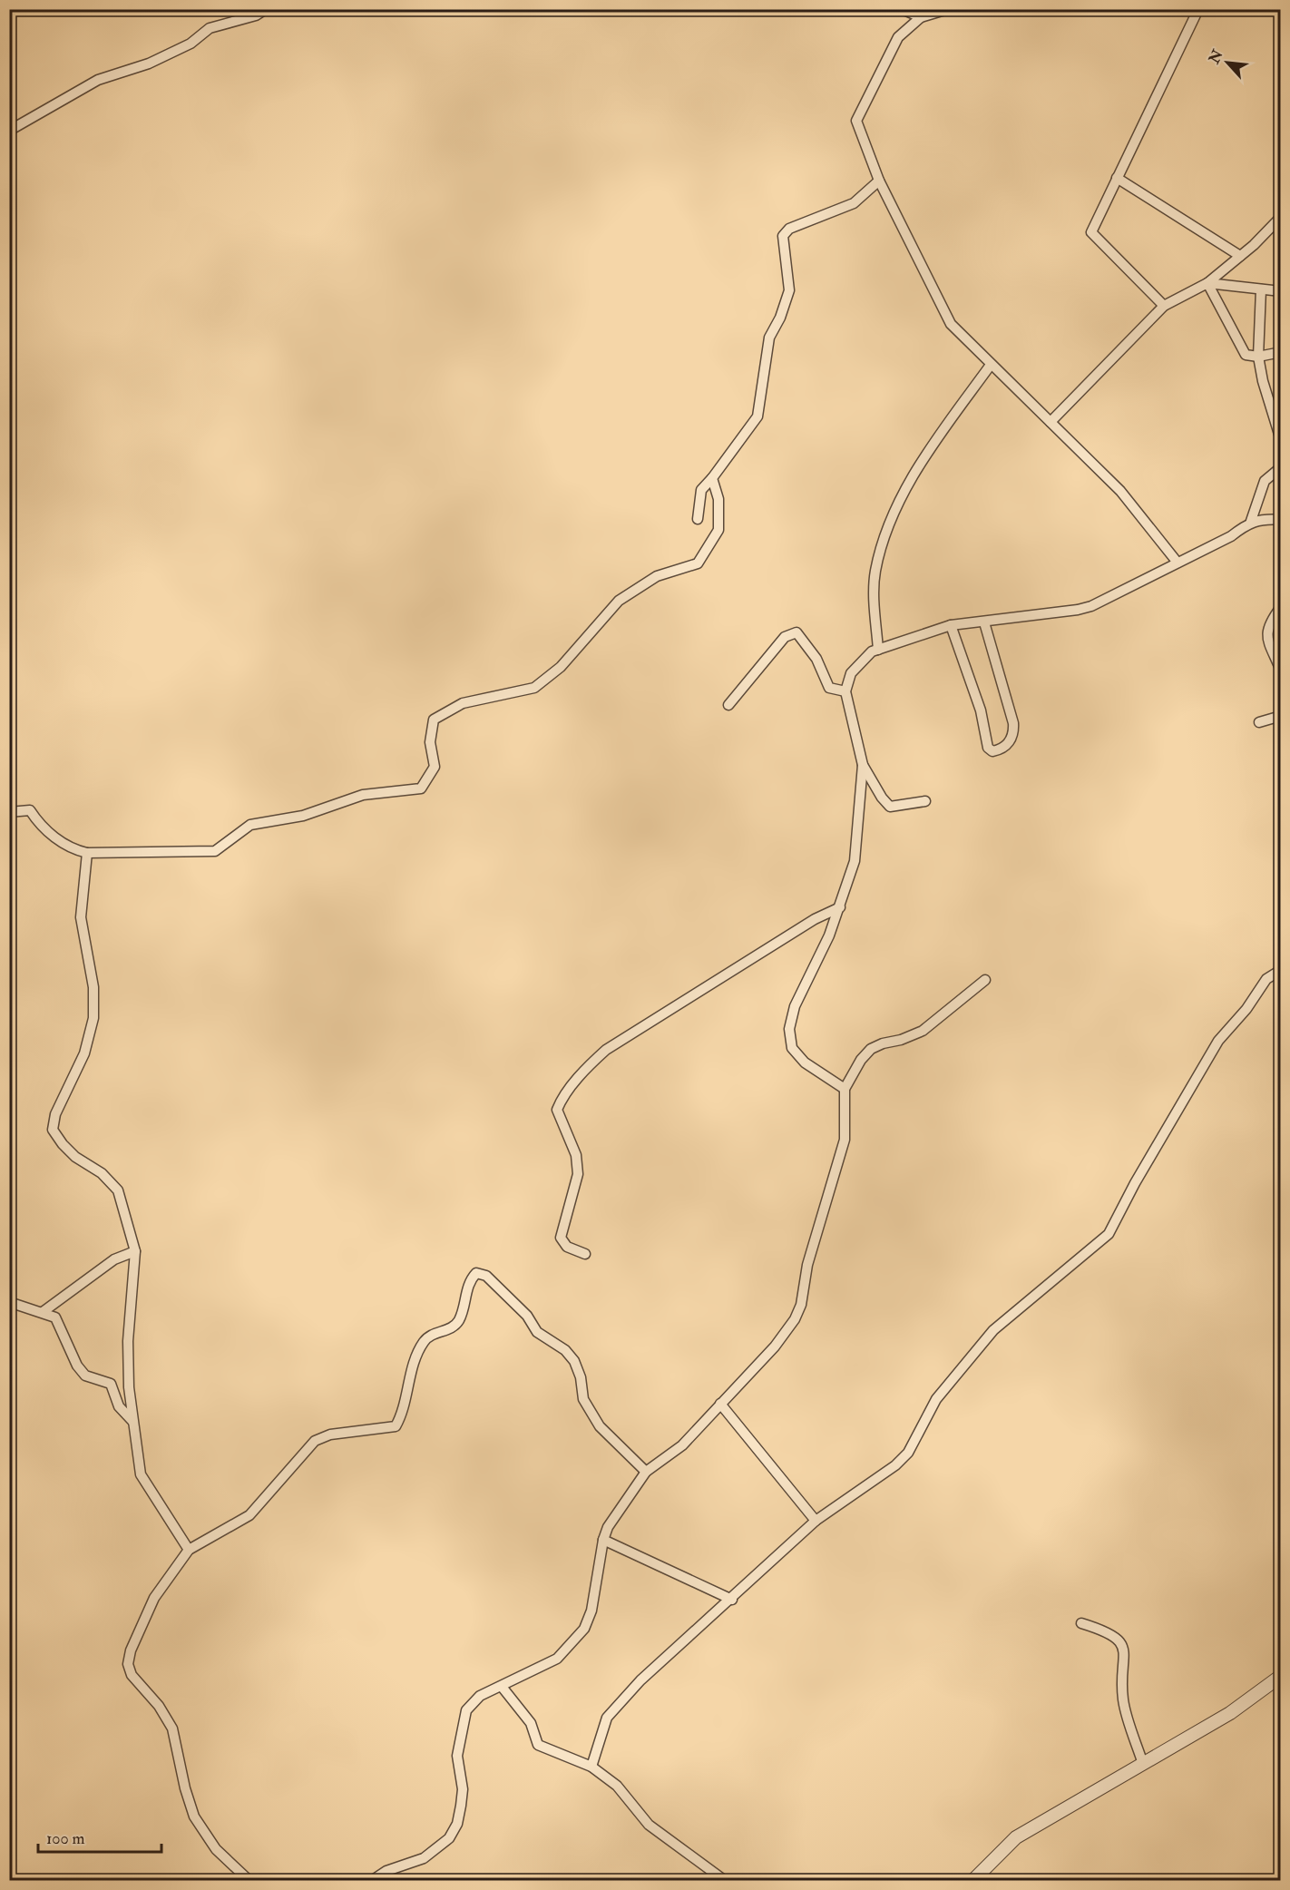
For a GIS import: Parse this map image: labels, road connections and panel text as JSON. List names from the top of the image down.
{
  "scale_bar": "100 m",
  "north": "top left"
}
